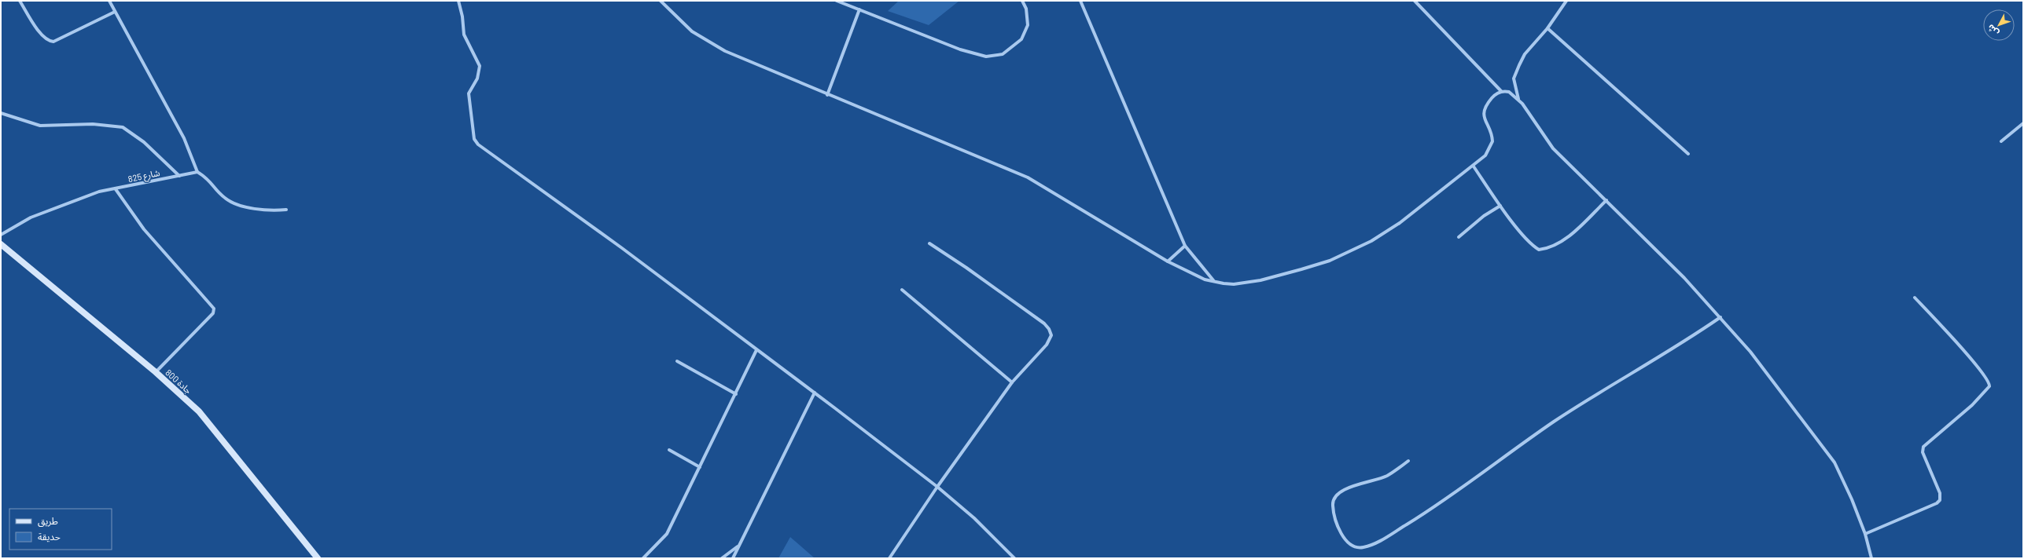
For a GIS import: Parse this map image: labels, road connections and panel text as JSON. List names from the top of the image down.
{
  "streets": {
    "main road": ["جادة 800"],
    "street": ["شارع 825"]
  },
  "legend": ["طريق", "حديقة"],
  "north": "bottom left"
}
